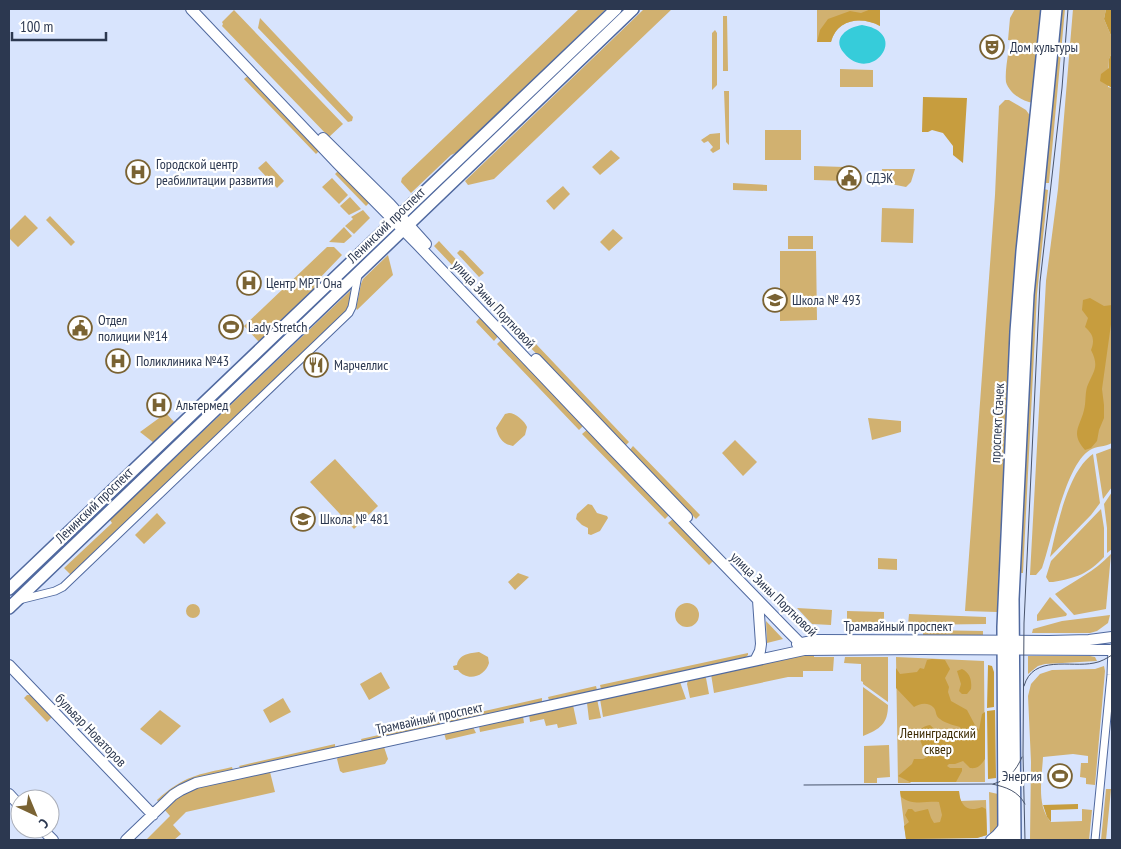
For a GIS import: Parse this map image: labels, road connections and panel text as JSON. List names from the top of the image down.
{
  "streets": {
    "main road": [
      "Ленинский проспект",
      "улица Зины Портновой",
      "проспект Стачек",
      "Трамвайный проспект",
      "бульвар Новаторов"
    ]
  },
  "crossings": [
    ["Ленинский проспект", "улица Зины Портновой"],
    ["улица Зины Портновой", "Трамвайный проспект"],
    ["проспект Стачек", "Трамвайный проспект"],
    ["Трамвайный проспект", "бульвар Новаторов"]
  ],
  "parks": ["Ленинградский сквер"],
  "places": {
    "theatre": ["Дом культуры"],
    "hospital": [
      "Городской центр реабилитации развития",
      "Центр МРТ Она",
      "Поликлиника №43",
      "Альтермед"
    ],
    "public building": ["СДЭК", "Отдел полиции №14"],
    "school or university": ["Школа № 493", "Школа № 481"],
    "sports": ["Lady Stretch", "Энергия"],
    "restaurant": ["Марчеллис"]
  },
  "scale_bar": "100 m",
  "north": "bottom right"
}
